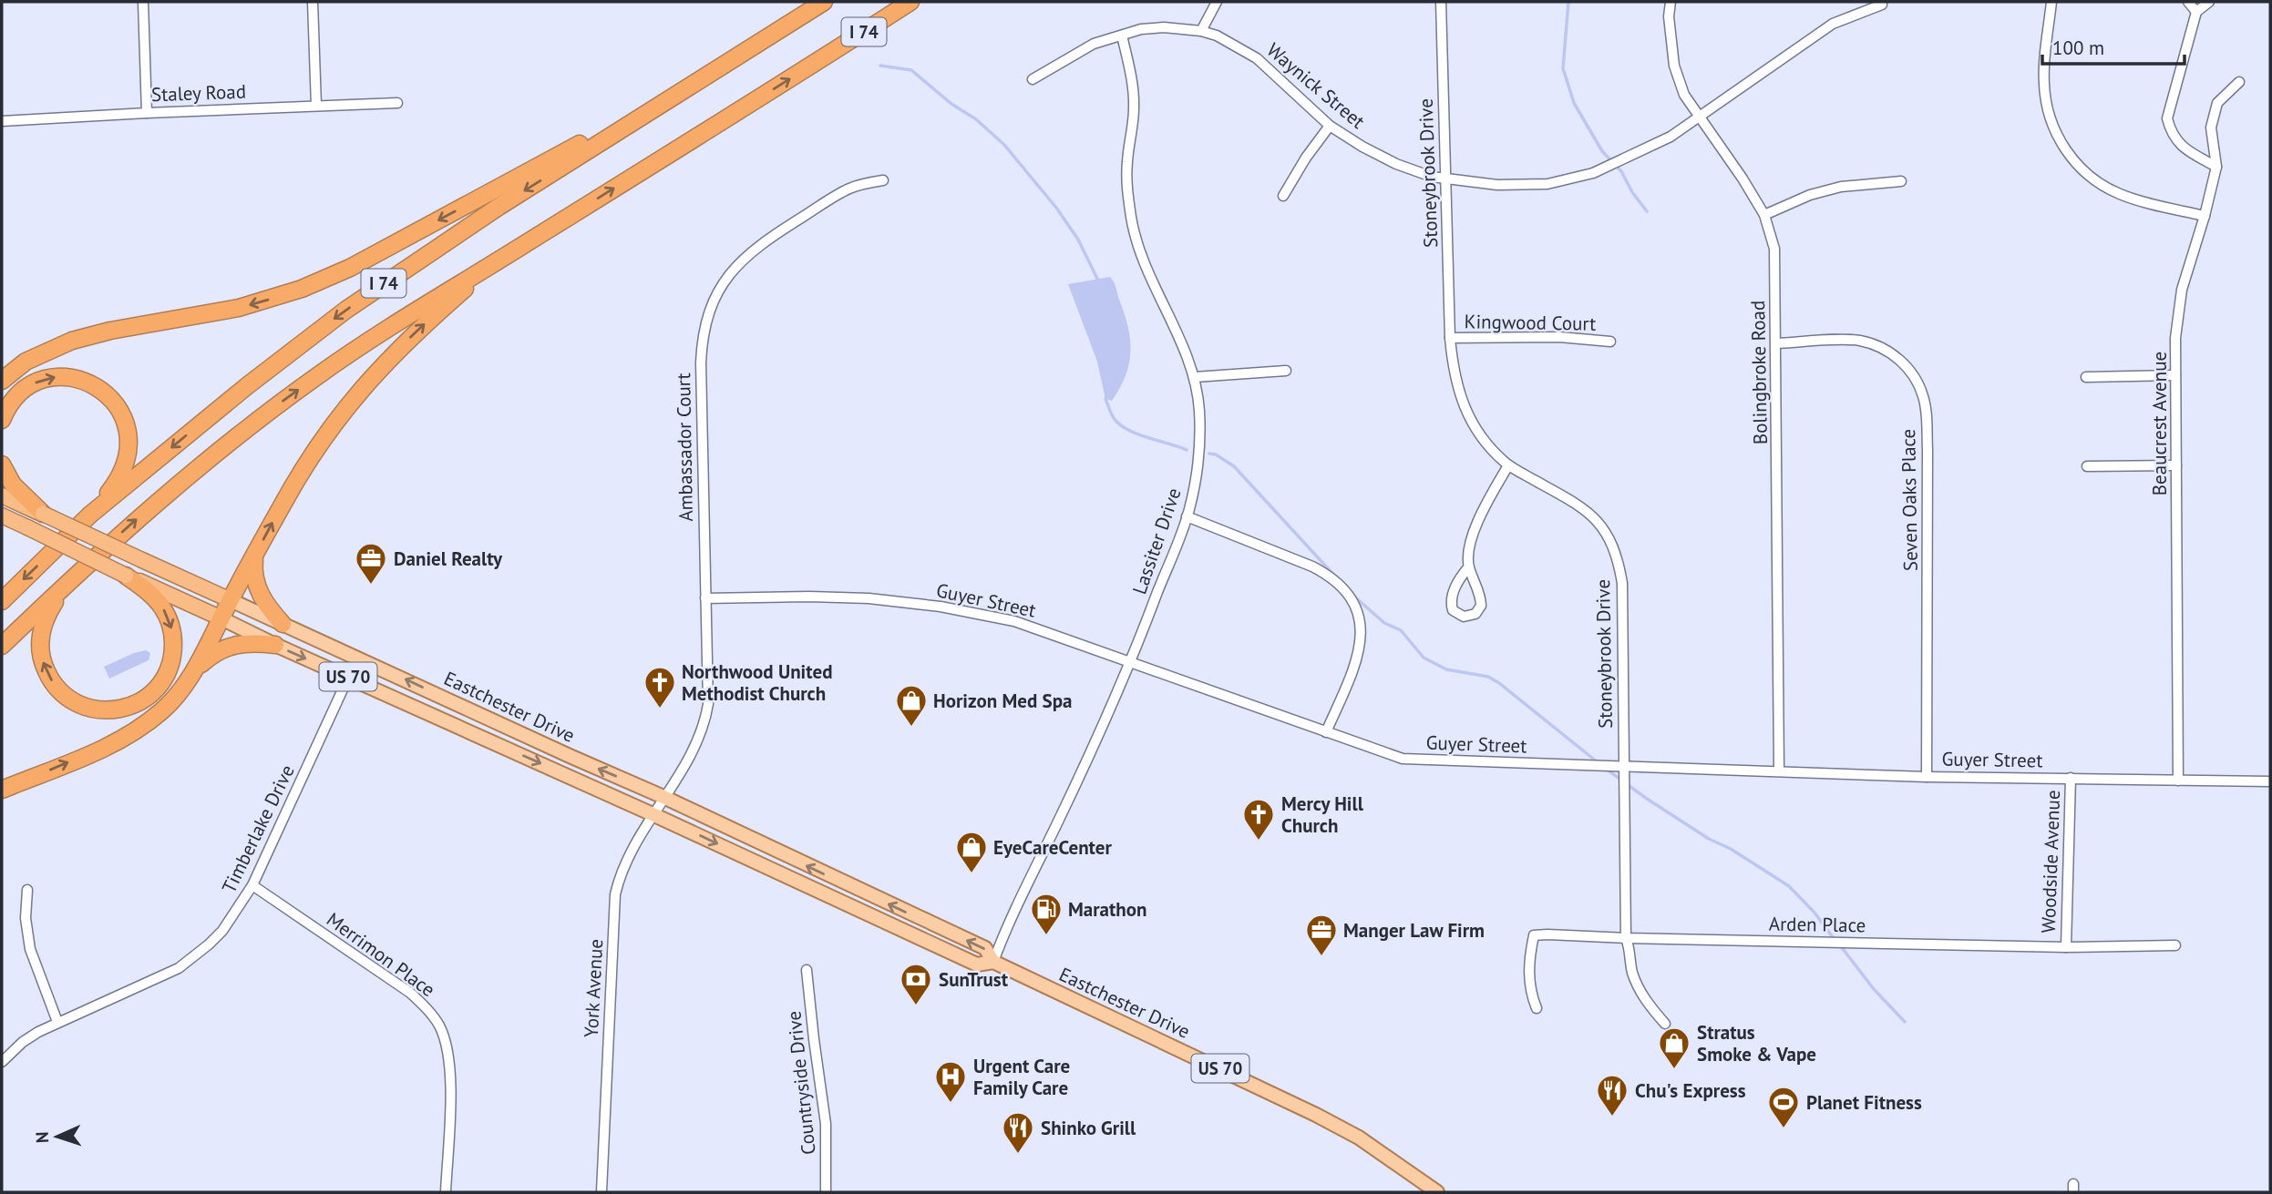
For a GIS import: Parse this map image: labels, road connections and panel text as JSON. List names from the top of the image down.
{
  "streets": {
    "highway": ["I 74", "US 70", "Eastchester Drive"],
    "street": [
      "Waynick Street",
      "Staley Road",
      "Stoneybrook Drive",
      "Kingwood Court",
      "Bolingbroke Road",
      "Beaucrest Avenue",
      "Ambassador Court",
      "Seven Oaks Place",
      "Lassiter Drive",
      "Guyer Street",
      "Timberlake Drive",
      "Woodside Avenue",
      "Arden Place",
      "Merrimon Place",
      "York Avenue",
      "Countryside Drive"
    ]
  },
  "crossings": [
    ["Waynick Street", "Stoneybrook Drive"],
    ["Waynick Street", "Bolingbroke Road"],
    ["Waynick Street", "Lassiter Drive"],
    ["Stoneybrook Drive", "Kingwood Court"],
    ["Stoneybrook Drive", "Guyer Street"],
    ["Stoneybrook Drive", "Arden Place"],
    ["Bolingbroke Road", "Seven Oaks Place"],
    ["Bolingbroke Road", "Guyer Street"],
    ["Beaucrest Avenue", "Guyer Street"],
    ["Ambassador Court", "Guyer Street"],
    ["Ambassador Court", "Eastchester Drive"],
    ["Ambassador Court", "York Avenue"],
    ["Seven Oaks Place", "Guyer Street"],
    ["Lassiter Drive", "Guyer Street"],
    ["Lassiter Drive", "Eastchester Drive"],
    ["Guyer Street", "Woodside Avenue"],
    ["Eastchester Drive", "Timberlake Drive"],
    ["Eastchester Drive", "York Avenue"],
    ["Timberlake Drive", "Merrimon Place"],
    ["Woodside Avenue", "Arden Place"]
  ],
  "places": {
    "office": ["Daniel Realty", "Manger Law Firm"],
    "church": ["Northwood United Methodist Church", "Mercy Hill Church"],
    "shop": ["Horizon Med Spa", "EyeCareCenter", "Stratus Smoke & Vape"],
    "fuel station": ["Marathon"],
    "bank": ["SunTrust"],
    "hospital": ["Urgent Care Family Care"],
    "restaurant": ["Chu's Express", "Shinko Grill"],
    "sports": ["Planet Fitness"]
  },
  "scale_bar": "100 m",
  "north": "left"
}
